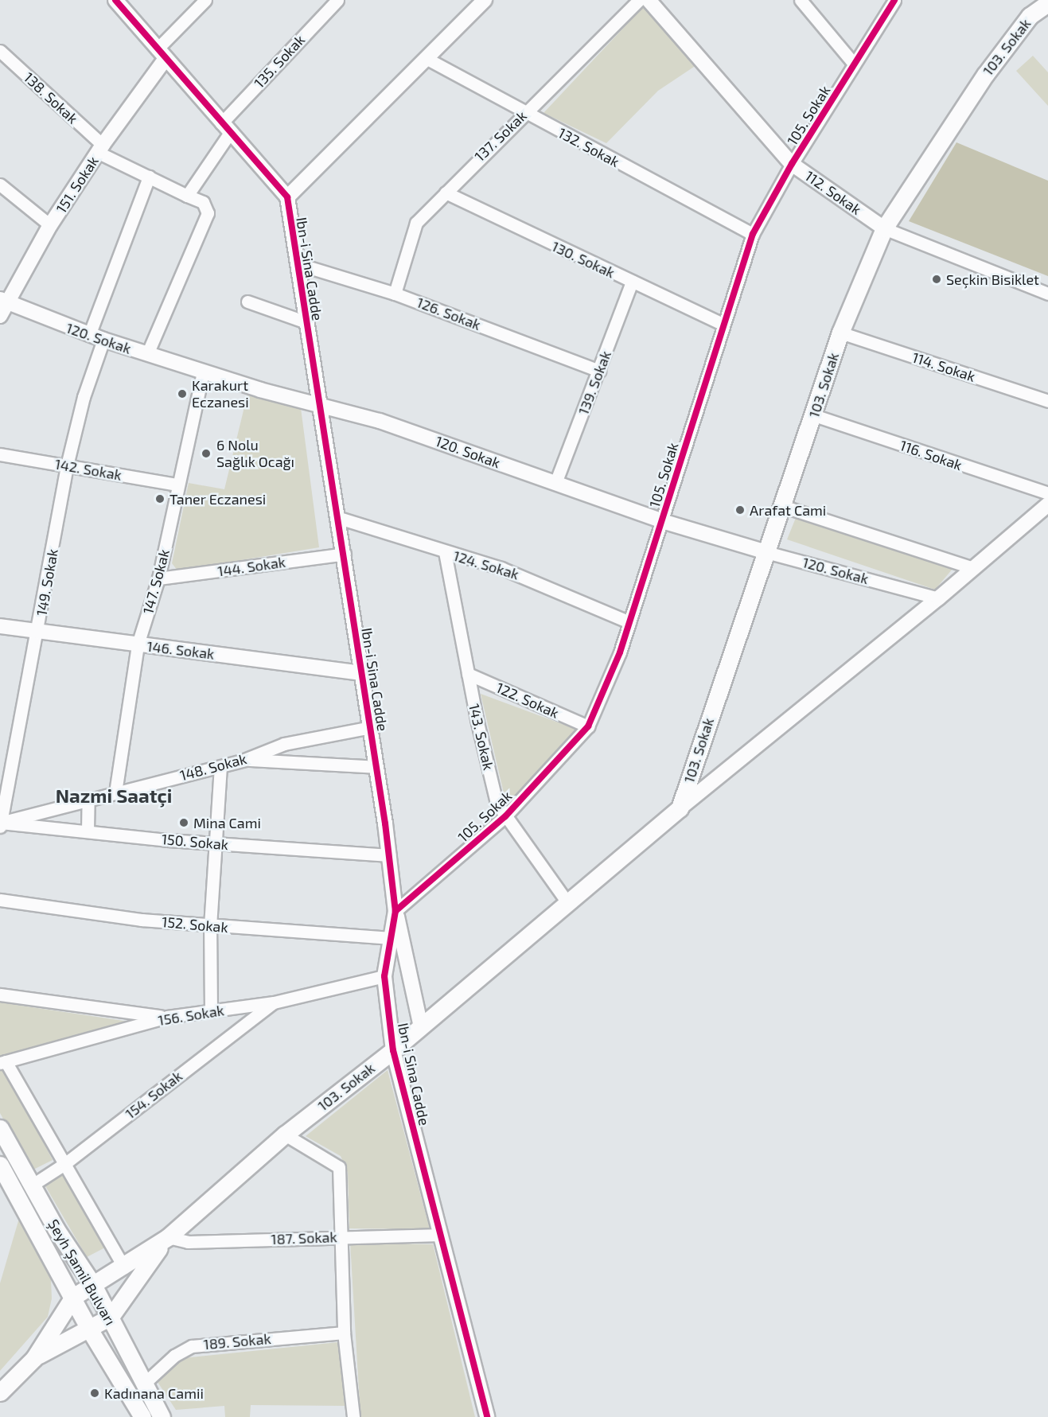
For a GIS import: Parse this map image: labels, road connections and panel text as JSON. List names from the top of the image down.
{
  "streets": {
    "main road": ["103. Sokak", "Şeyh Şamil Bulvarı"],
    "street": [
      "135. Sokak",
      "138. Sokak",
      "105. Sokak",
      "137. Sokak",
      "132. Sokak",
      "151. Sokak",
      "112. Sokak",
      "130. Sokak",
      "Ibn-i Sina Cadde",
      "126. Sokak",
      "120. Sokak",
      "114. Sokak",
      "139. Sokak",
      "116. Sokak",
      "142. Sokak",
      "124. Sokak",
      "144. Sokak",
      "147. Sokak",
      "149. Sokak",
      "146. Sokak",
      "122. Sokak",
      "143. Sokak",
      "148. Sokak",
      "150. Sokak",
      "152. Sokak",
      "156. Sokak",
      "154. Sokak",
      "187. Sokak",
      "189. Sokak"
    ]
  },
  "crossings": [
    ["103. Sokak", "112. Sokak"],
    ["103. Sokak", "Ibn-i Sina Cadde"],
    ["103. Sokak", "120. Sokak"],
    ["103. Sokak", "114. Sokak"],
    ["103. Sokak", "116. Sokak"],
    ["103. Sokak", "143. Sokak"],
    ["103. Sokak", "187. Sokak"],
    ["103. Sokak", "Şeyh Şamil Bulvarı"],
    ["135. Sokak", "138. Sokak"],
    ["138. Sokak", "151. Sokak"],
    ["138. Sokak", "120. Sokak"],
    ["105. Sokak", "132. Sokak"],
    ["105. Sokak", "112. Sokak"],
    ["105. Sokak", "130. Sokak"],
    ["105. Sokak", "Ibn-i Sina Cadde"],
    ["105. Sokak", "120. Sokak"],
    ["105. Sokak", "124. Sokak"],
    ["105. Sokak", "122. Sokak"],
    ["105. Sokak", "143. Sokak"],
    ["137. Sokak", "132. Sokak"],
    ["137. Sokak", "130. Sokak"],
    ["137. Sokak", "126. Sokak"],
    ["151. Sokak", "120. Sokak"],
    ["130. Sokak", "139. Sokak"],
    ["Ibn-i Sina Cadde", "126. Sokak"],
    ["Ibn-i Sina Cadde", "120. Sokak"],
    ["Ibn-i Sina Cadde", "124. Sokak"],
    ["Ibn-i Sina Cadde", "144. Sokak"],
    ["Ibn-i Sina Cadde", "146. Sokak"],
    ["Ibn-i Sina Cadde", "148. Sokak"],
    ["Ibn-i Sina Cadde", "150. Sokak"],
    ["Ibn-i Sina Cadde", "152. Sokak"],
    ["Ibn-i Sina Cadde", "156. Sokak"],
    ["Ibn-i Sina Cadde", "187. Sokak"],
    ["126. Sokak", "139. Sokak"],
    ["120. Sokak", "139. Sokak"],
    ["120. Sokak", "147. Sokak"],
    ["120. Sokak", "149. Sokak"],
    ["142. Sokak", "147. Sokak"],
    ["142. Sokak", "149. Sokak"],
    ["124. Sokak", "143. Sokak"],
    ["144. Sokak", "147. Sokak"],
    ["147. Sokak", "146. Sokak"],
    ["147. Sokak", "148. Sokak"],
    ["149. Sokak", "146. Sokak"],
    ["149. Sokak", "148. Sokak"],
    ["149. Sokak", "150. Sokak"],
    ["122. Sokak", "143. Sokak"],
    ["148. Sokak", "150. Sokak"],
    ["156. Sokak", "154. Sokak"],
    ["154. Sokak", "Şeyh Şamil Bulvarı"],
    ["Şeyh Şamil Bulvarı", "189. Sokak"]
  ],
  "districts": ["Nazmi Saatçi"],
  "places": [
    "Seçkin Bisiklet",
    "Karakurt Eczanesi",
    "6 Nolu Sağlık Ocağı",
    "Taner Eczanesi",
    "Arafat Cami",
    "Mina Cami",
    "Kadınana Camii"
  ]
}
